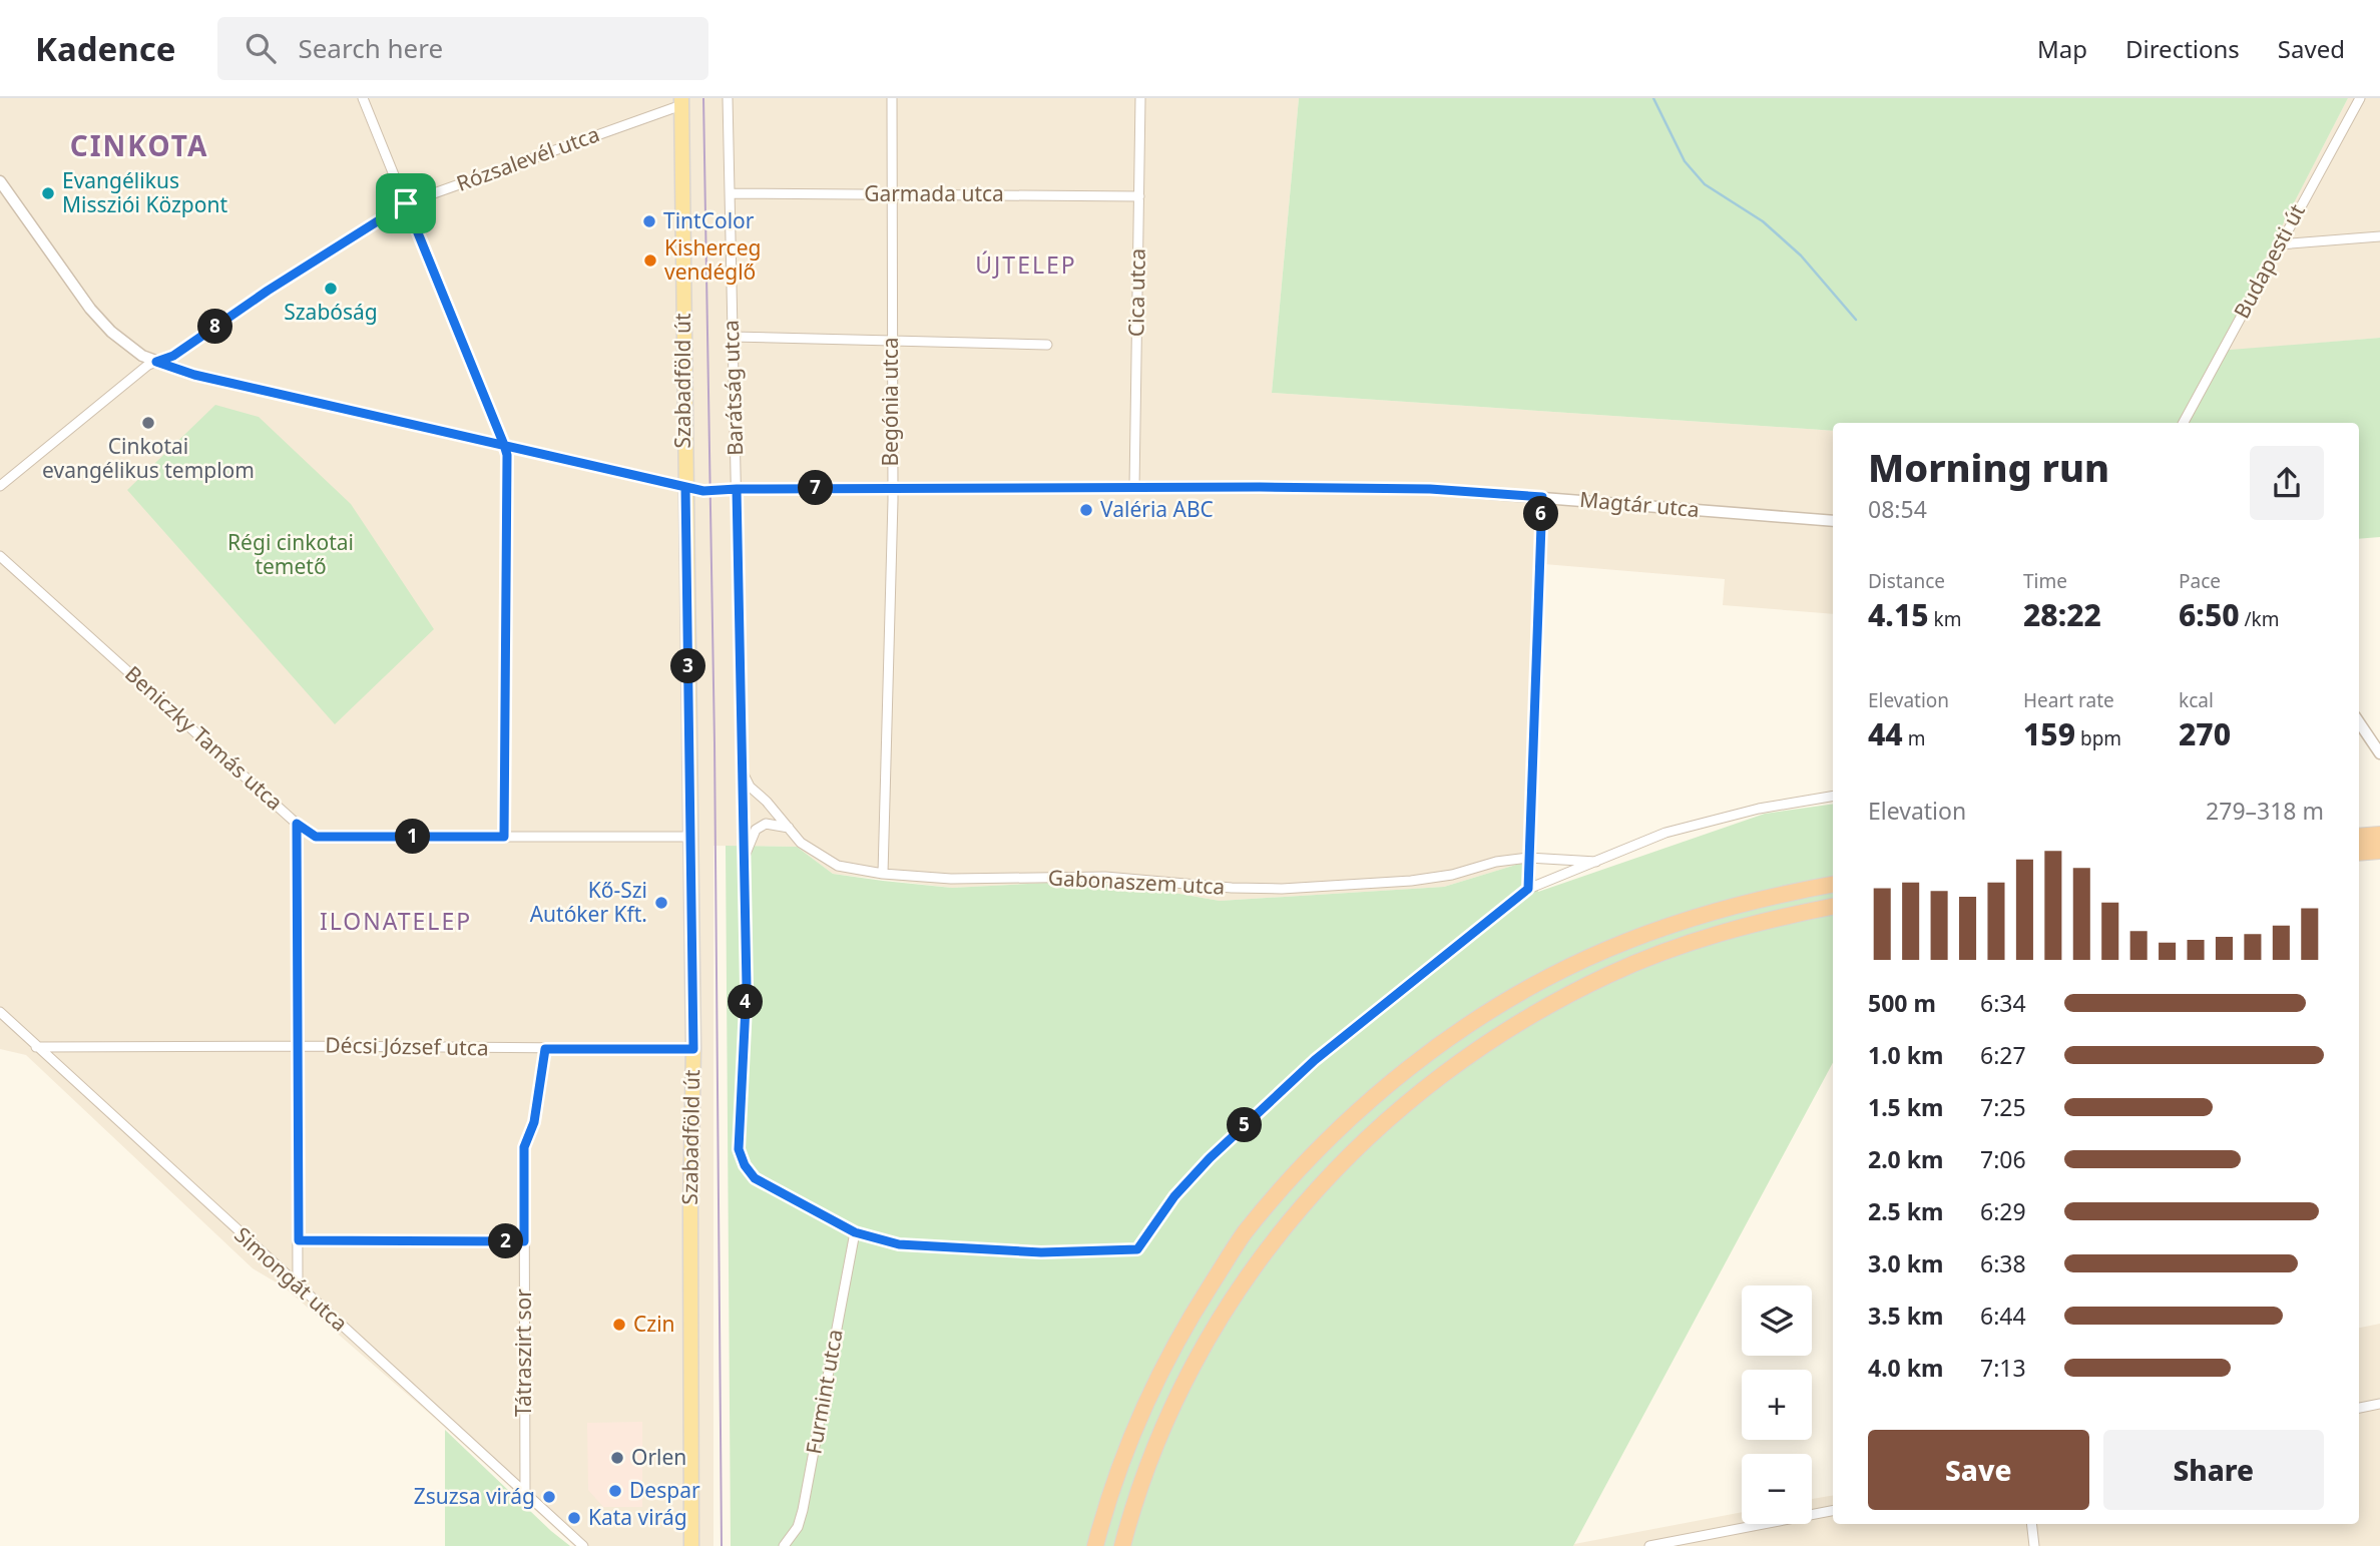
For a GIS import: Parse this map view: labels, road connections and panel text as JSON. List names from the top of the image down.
{
  "streets": {
    "main road": ["Szabadföld út"],
    "street": [
      "Rózsalevél utca",
      "Garmada utca",
      "Budapesti út",
      "Cica utca",
      "Barátság utca",
      "Begónia utca",
      "Magtár utca",
      "Beniczky Tamás utca",
      "Gabonaszem utca",
      "Décsi József utca",
      "Simongát utca",
      "Tátraszirt sor",
      "Furmint utca"
    ]
  },
  "crossings": [
    ["Rózsalevél utca", "Szabadföld út"],
    ["Rózsalevél utca", "Magtár utca"],
    ["Garmada utca", "Cica utca"],
    ["Garmada utca", "Barátság utca"],
    ["Garmada utca", "Begónia utca"],
    ["Cica utca", "Magtár utca"],
    ["Szabadföld út", "Magtár utca"],
    ["Szabadföld út", "Beniczky Tamás utca"],
    ["Szabadföld út", "Décsi József utca"],
    ["Barátság utca", "Magtár utca"],
    ["Barátság utca", "Gabonaszem utca"],
    ["Barátság utca", "Furmint utca"],
    ["Begónia utca", "Magtár utca"],
    ["Begónia utca", "Gabonaszem utca"],
    ["Décsi József utca", "Simongát utca"],
    ["Décsi József utca", "Tátraszirt sor"],
    ["Simongát utca", "Tátraszirt sor"]
  ],
  "districts": ["CINKOTA", "ÚJTELEP", "ILONATELEP"],
  "parks": ["Régi cinkotai temető"],
  "places": [
    "Evangélikus Missziói Központ",
    "TintColor",
    "Kisherceg vendéglő",
    "Szabóság",
    "Cinkotai evangélikus templom",
    "Valéria ABC",
    "Kő-Szi Autóker Kft.",
    "Czin",
    "Orlen",
    "Despar",
    "Zsuzsa virág",
    "Kata virág"
  ],
  "page": {
    "header": "Kadence",
    "search": "Search here",
    "nav": ["Map", "Directions", "Saved"],
    "pins": [
      "8",
      "7",
      "6",
      "3",
      "1",
      "4",
      "5",
      "2"
    ],
    "heading": ["Morning run", "08:54"],
    "stats": [
      ["Distance", "4.15 km"],
      ["Time", "28:22"],
      ["Pace", "6:50 /km"],
      ["Elevation", "44 m"],
      ["Heart rate", "159 bpm"],
      ["kcal", "270"]
    ],
    "chart": ["Elevation", "279–318 m"],
    "list": [
      {
        "name": "500 m",
        "note": "6:34"
      },
      {
        "name": "1.0 km",
        "note": "6:27"
      },
      {
        "name": "1.5 km",
        "note": "7:25"
      },
      {
        "name": "2.0 km",
        "note": "7:06"
      },
      {
        "name": "2.5 km",
        "note": "6:29"
      },
      {
        "name": "3.0 km",
        "note": "6:38"
      },
      {
        "name": "3.5 km",
        "note": "6:44"
      },
      {
        "name": "4.0 km",
        "note": "7:13"
      }
    ],
    "map_buttons": ["+", "−"],
    "buttons": ["Save", "Share"]
  }
}
